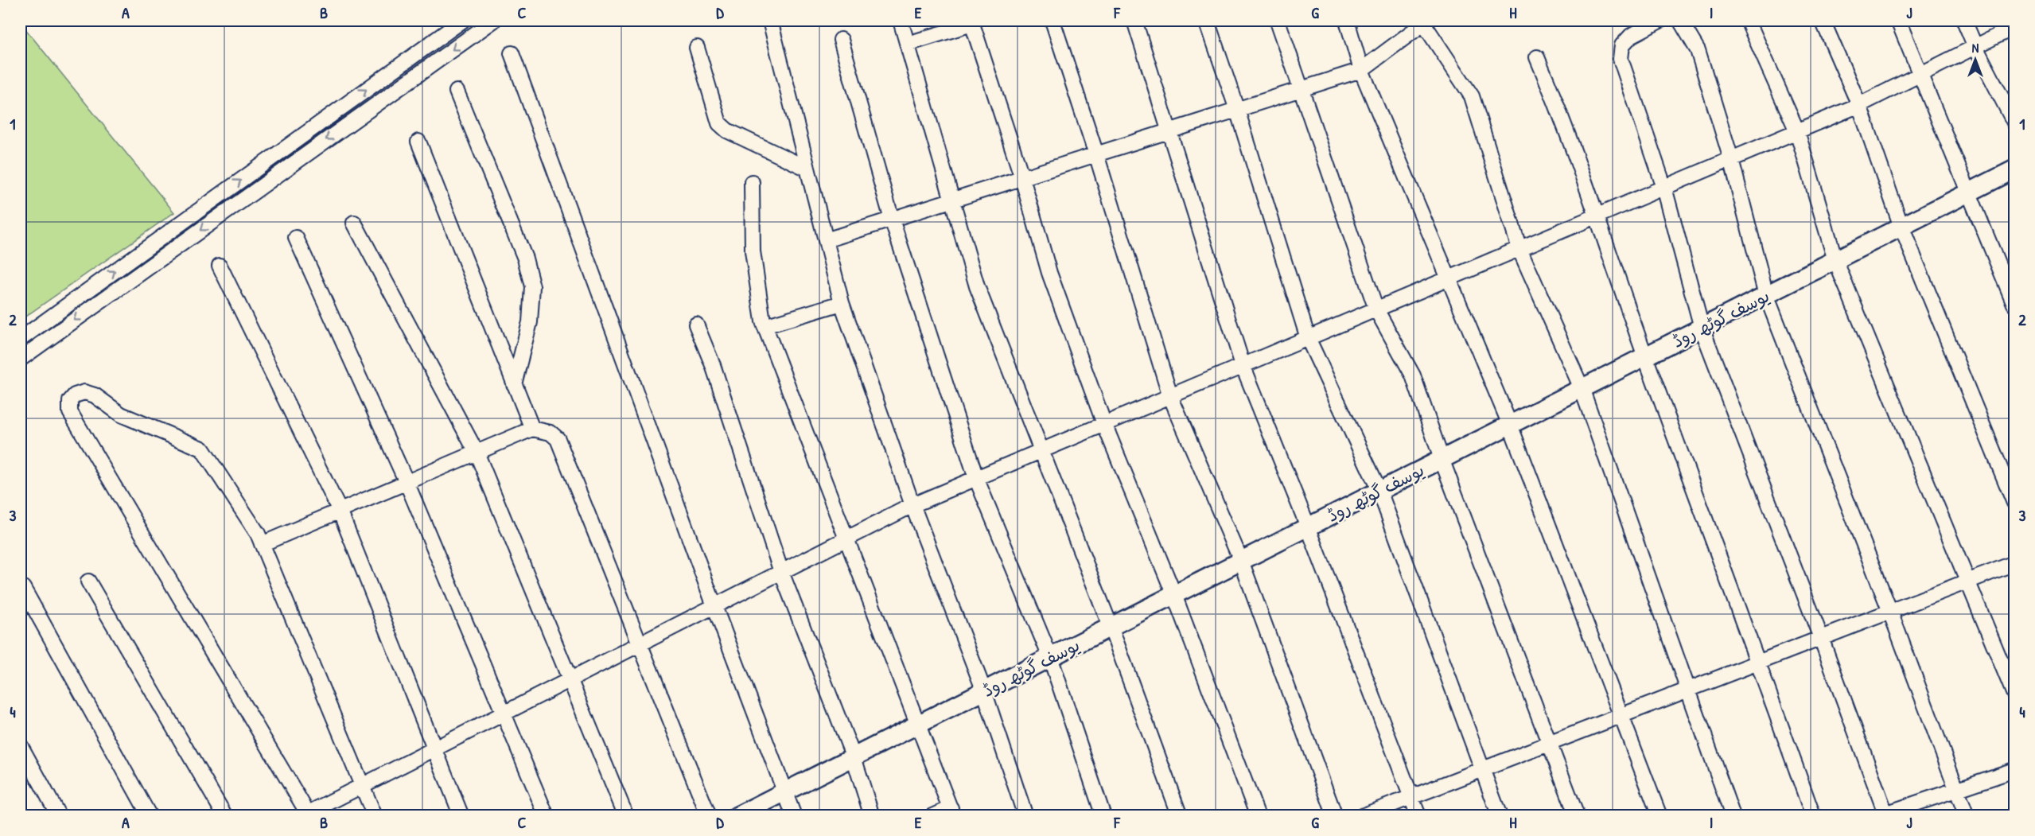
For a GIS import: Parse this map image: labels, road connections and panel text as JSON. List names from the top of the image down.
{
  "streets": {
    "street": ["یوسف گوٹھ روڈ"]
  },
  "north": "top",
  "grid": {
    "columns": [
      "A",
      "B",
      "C",
      "D",
      "E",
      "F",
      "G",
      "H",
      "I",
      "J"
    ],
    "rows": [
      "1",
      "2",
      "3",
      "4"
    ]
  }
}
